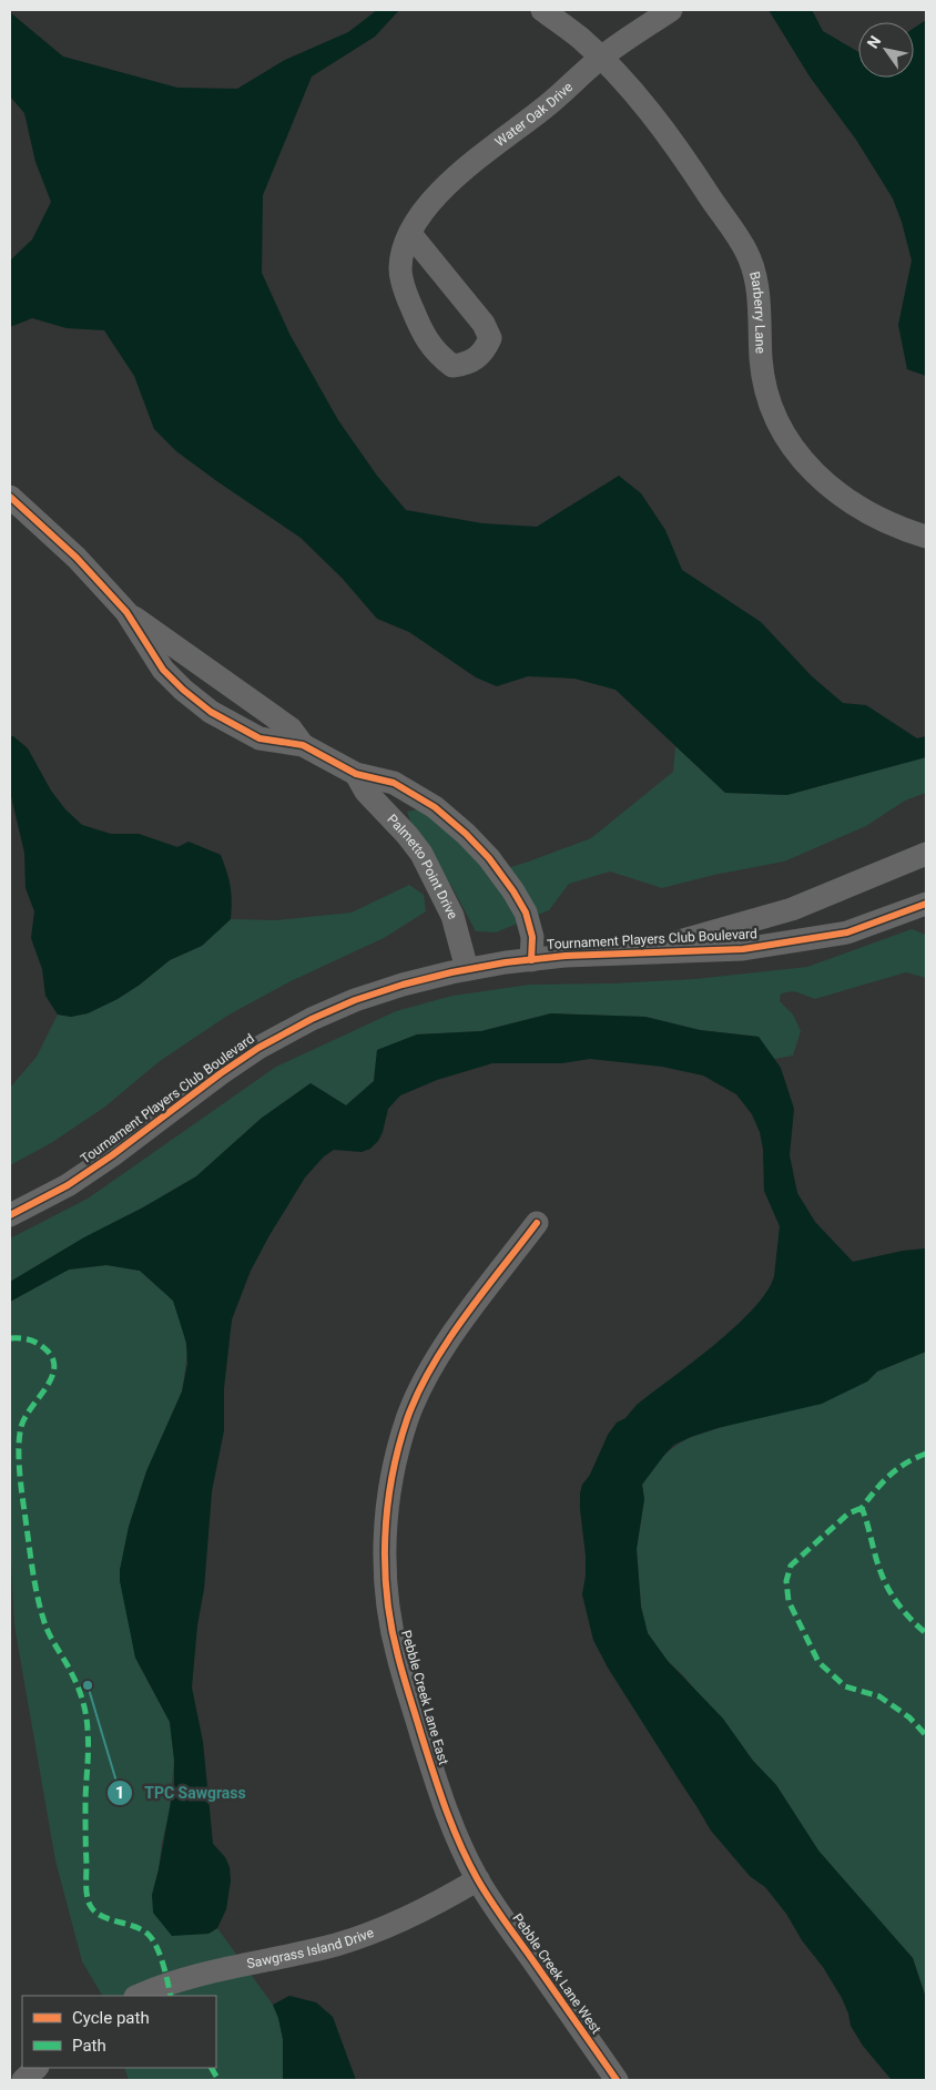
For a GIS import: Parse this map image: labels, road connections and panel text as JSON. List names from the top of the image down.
{
  "streets": {
    "street": [
      "Water Oak Drive",
      "Barberry Lane",
      "Palmetto Point Drive",
      "Tournament Players Club Boulevard",
      "Pebble Creek Lane East",
      "Sawgrass Island Drive",
      "Pebble Creek Lane West"
    ]
  },
  "crossings": [
    ["Water Oak Drive", "Barberry Lane"],
    ["Palmetto Point Drive", "Tournament Players Club Boulevard"],
    ["Pebble Creek Lane East", "Sawgrass Island Drive"],
    ["Pebble Creek Lane East", "Pebble Creek Lane West"],
    ["Sawgrass Island Drive", "Pebble Creek Lane West"]
  ],
  "places": ["TPC Sawgrass"],
  "legend": ["Cycle path", "Path"],
  "north": "top left"
}
